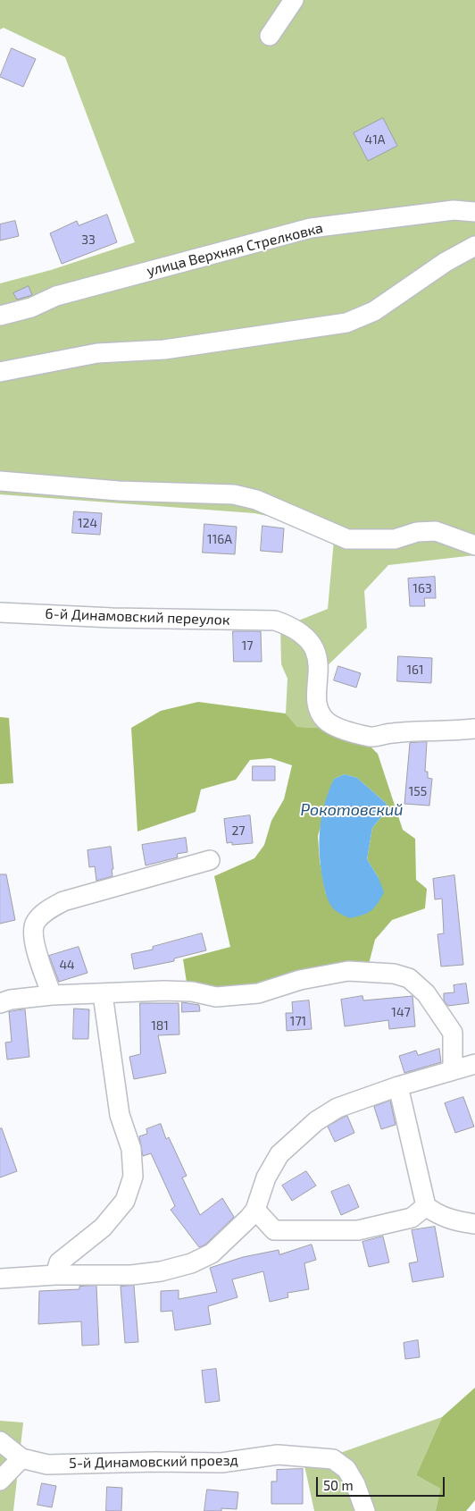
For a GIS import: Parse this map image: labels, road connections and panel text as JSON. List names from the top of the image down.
{
  "streets": {
    "street": ["улица Верхняя Стрелковка", "6-й Динамовский переулок", "5-й Динамовский проезд"]
  },
  "water": ["Рокотовский"],
  "house_numbers": [
    "41А",
    "33",
    "124",
    "116А",
    "163",
    "17",
    "161",
    "155",
    "27",
    "44",
    "147",
    "171",
    "181"
  ],
  "scale_bar": "50 m"
}
